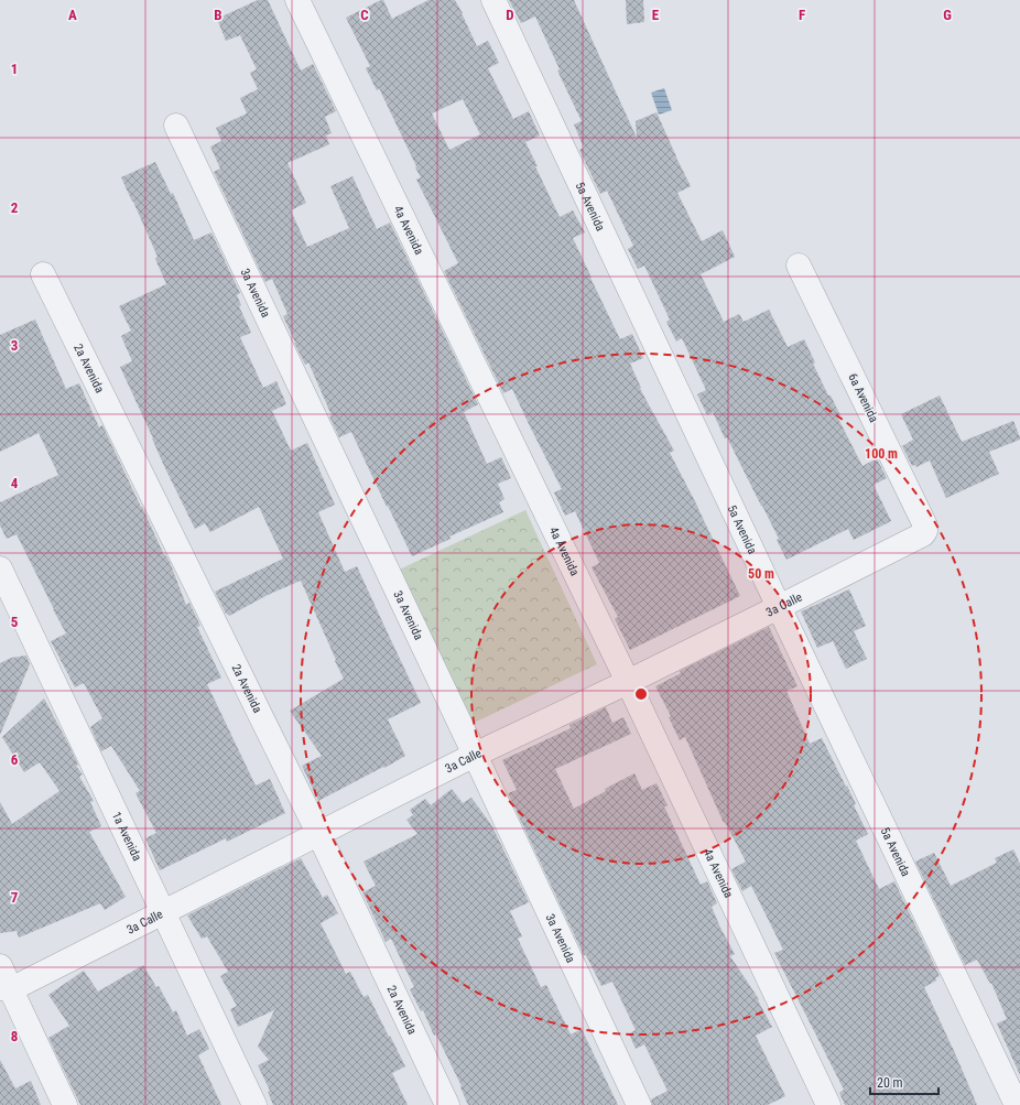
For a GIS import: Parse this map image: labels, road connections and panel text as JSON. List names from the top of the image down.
{
  "streets": {
    "street": [
      "5a Avenida",
      "4a Avenida",
      "3a Avenida",
      "2a Avenida",
      "6a Avenida",
      "3a Calle",
      "1a Avenida"
    ]
  },
  "crossings": [
    ["5a Avenida", "3a Calle"],
    ["4a Avenida", "3a Calle"],
    ["3a Avenida", "3a Calle"],
    ["2a Avenida", "3a Calle"],
    ["6a Avenida", "3a Calle"],
    ["3a Calle", "1a Avenida"]
  ],
  "scale_bar": "20 m",
  "grid": {
    "columns": [
      "A",
      "B",
      "C",
      "D",
      "E",
      "F",
      "G"
    ],
    "rows": [
      "1",
      "2",
      "3",
      "4",
      "5",
      "6",
      "7",
      "8"
    ]
  },
  "rings": ["100 m", "50 m"]
}
